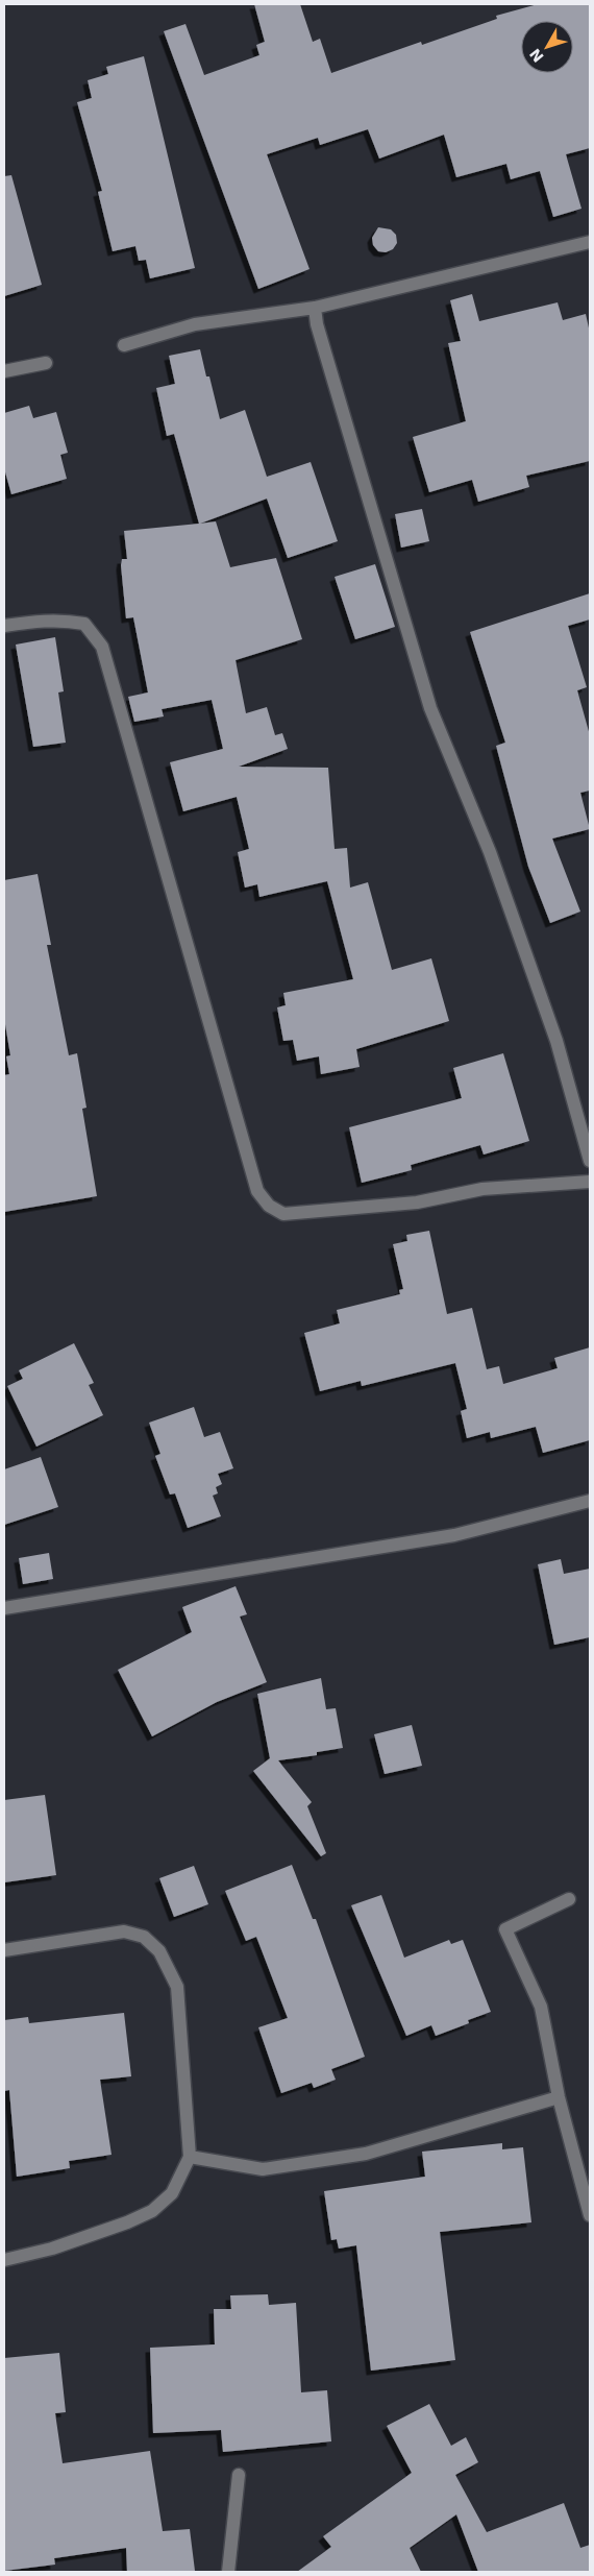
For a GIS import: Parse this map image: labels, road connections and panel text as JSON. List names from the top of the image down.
{
  "north": "bottom left"
}
